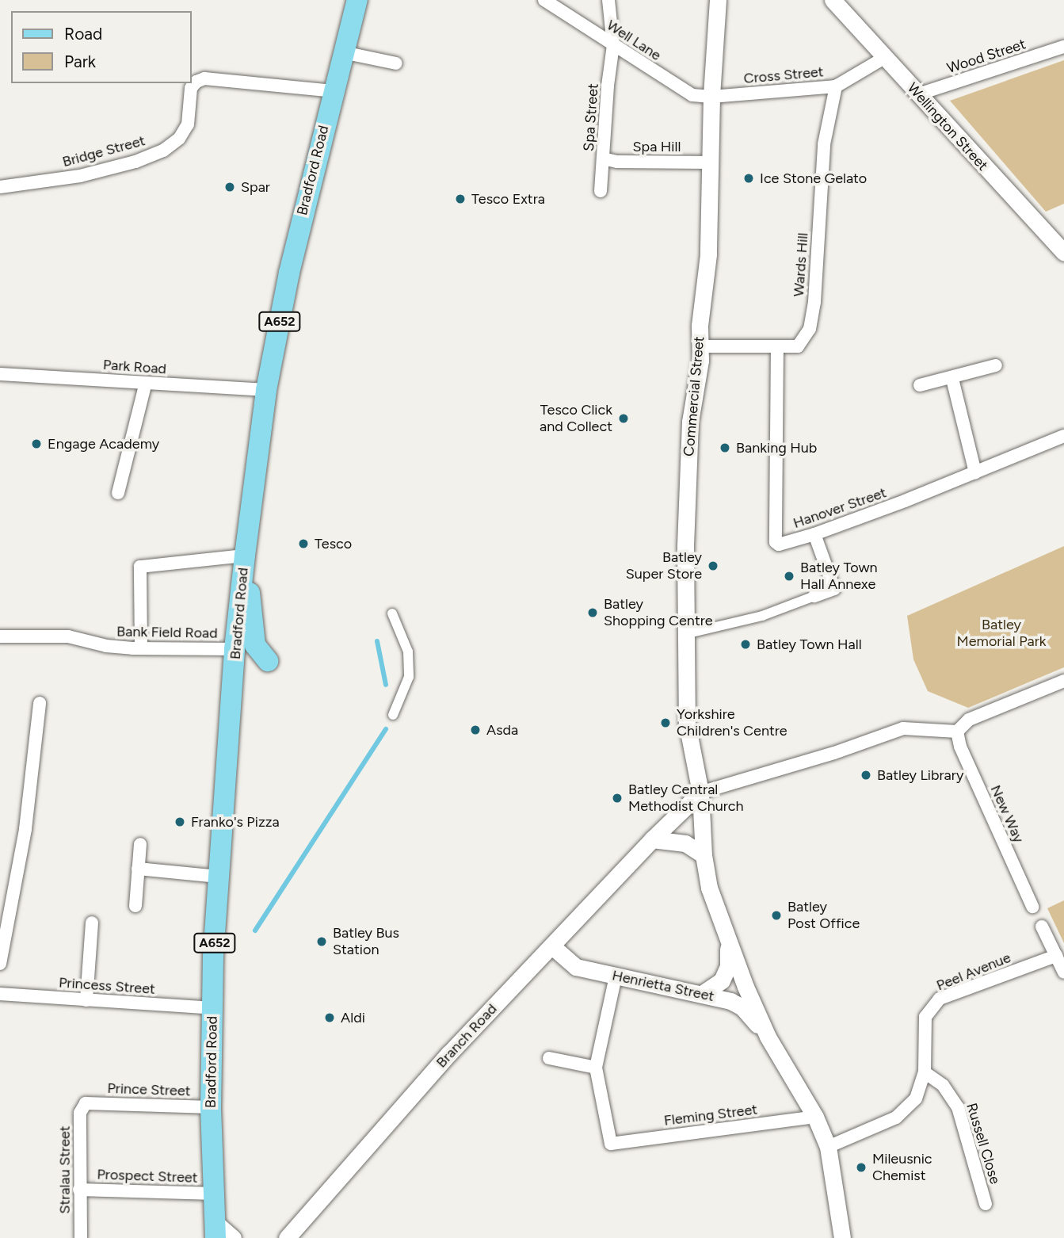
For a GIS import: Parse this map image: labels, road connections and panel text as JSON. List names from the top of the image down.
{
  "streets": {
    "main road": ["Bradford Road", "A652"],
    "street": [
      "Well Lane",
      "Wood Street",
      "Cross Street",
      "Spa Street",
      "Wellington Street",
      "Spa Hill",
      "Bridge Street",
      "Wards Hill",
      "Park Road",
      "Commercial Street",
      "Hanover Street",
      "Bank Field Road",
      "New Way",
      "Peel Avenue",
      "Princess Street",
      "Henrietta Street",
      "Branch Road",
      "Prince Street",
      "Fleming Street",
      "Russell Close",
      "Stralau Street",
      "Prospect Street"
    ]
  },
  "crossings": [
    ["Well Lane", "Cross Street"],
    ["Well Lane", "Spa Street"],
    ["Well Lane", "Commercial Street"],
    ["Wood Street", "Wellington Street"],
    ["Cross Street", "Wellington Street"],
    ["Cross Street", "Wards Hill"],
    ["Cross Street", "Commercial Street"],
    ["Spa Street", "Spa Hill"],
    ["Spa Hill", "Commercial Street"],
    ["Bridge Street", "Bradford Road"],
    ["Bradford Road", "Park Road"],
    ["Bradford Road", "Bank Field Road"],
    ["Bradford Road", "Princess Street"],
    ["Bradford Road", "Prince Street"],
    ["Bradford Road", "Prospect Street"],
    ["Wards Hill", "Commercial Street"],
    ["Wards Hill", "Hanover Street"],
    ["Commercial Street", "Henrietta Street"],
    ["Commercial Street", "Branch Road"],
    ["Peel Avenue", "Russell Close"],
    ["Henrietta Street", "Branch Road"],
    ["Prince Street", "Stralau Street"],
    ["Stralau Street", "Prospect Street"]
  ],
  "parks": ["Batley Memorial Park"],
  "places": [
    "Ice Stone Gelato",
    "Spar",
    "Tesco Extra",
    "Tesco Click and Collect",
    "Engage Academy",
    "Banking Hub",
    "Tesco",
    "Batley Super Store",
    "Batley Town Hall Annexe",
    "Batley Shopping Centre",
    "Batley Town Hall",
    "Yorkshire Children's Centre",
    "Asda",
    "Batley Library",
    "Batley Central Methodist Church",
    "Franko's Pizza",
    "Batley Post Office",
    "Batley Bus Station",
    "Aldi",
    "Mileusnic Chemist"
  ],
  "legend": ["Road", "Park"]
}
